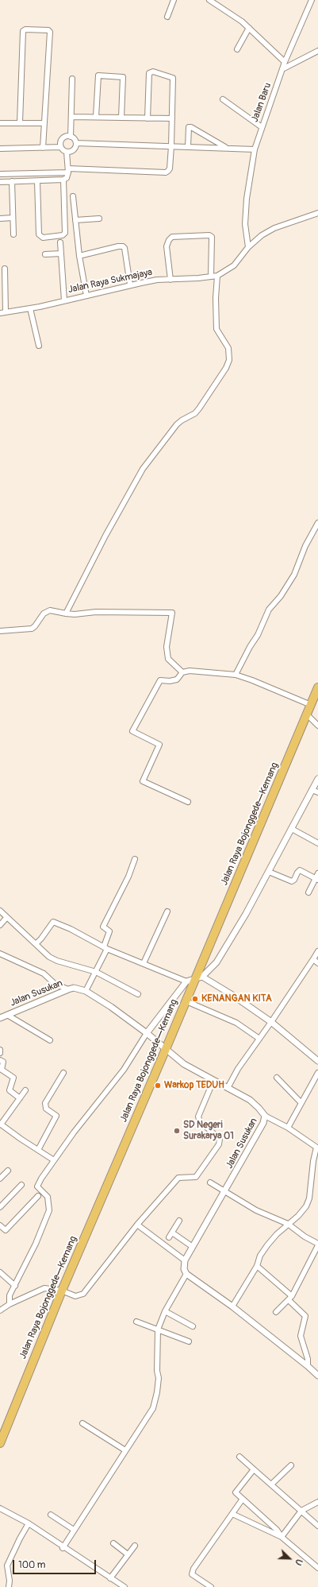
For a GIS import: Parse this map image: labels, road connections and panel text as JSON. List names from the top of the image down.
{
  "streets": {
    "highway": ["Jalan Raya Bojonggede—Kemang"],
    "street": ["Jalan Baru", "Jalan Raya Sukmajaya", "Jalan Susukan"]
  },
  "crossings": [
    ["Jalan Baru", "Jalan Raya Sukmajaya"],
    ["Jalan Raya Bojonggede—Kemang", "Jalan Susukan"]
  ],
  "places": ["KENANGAN KITA", "Warkop TEDUH", "SD Negeri Surakarya 01"],
  "scale_bar": "100 m",
  "north": "bottom right"
}
